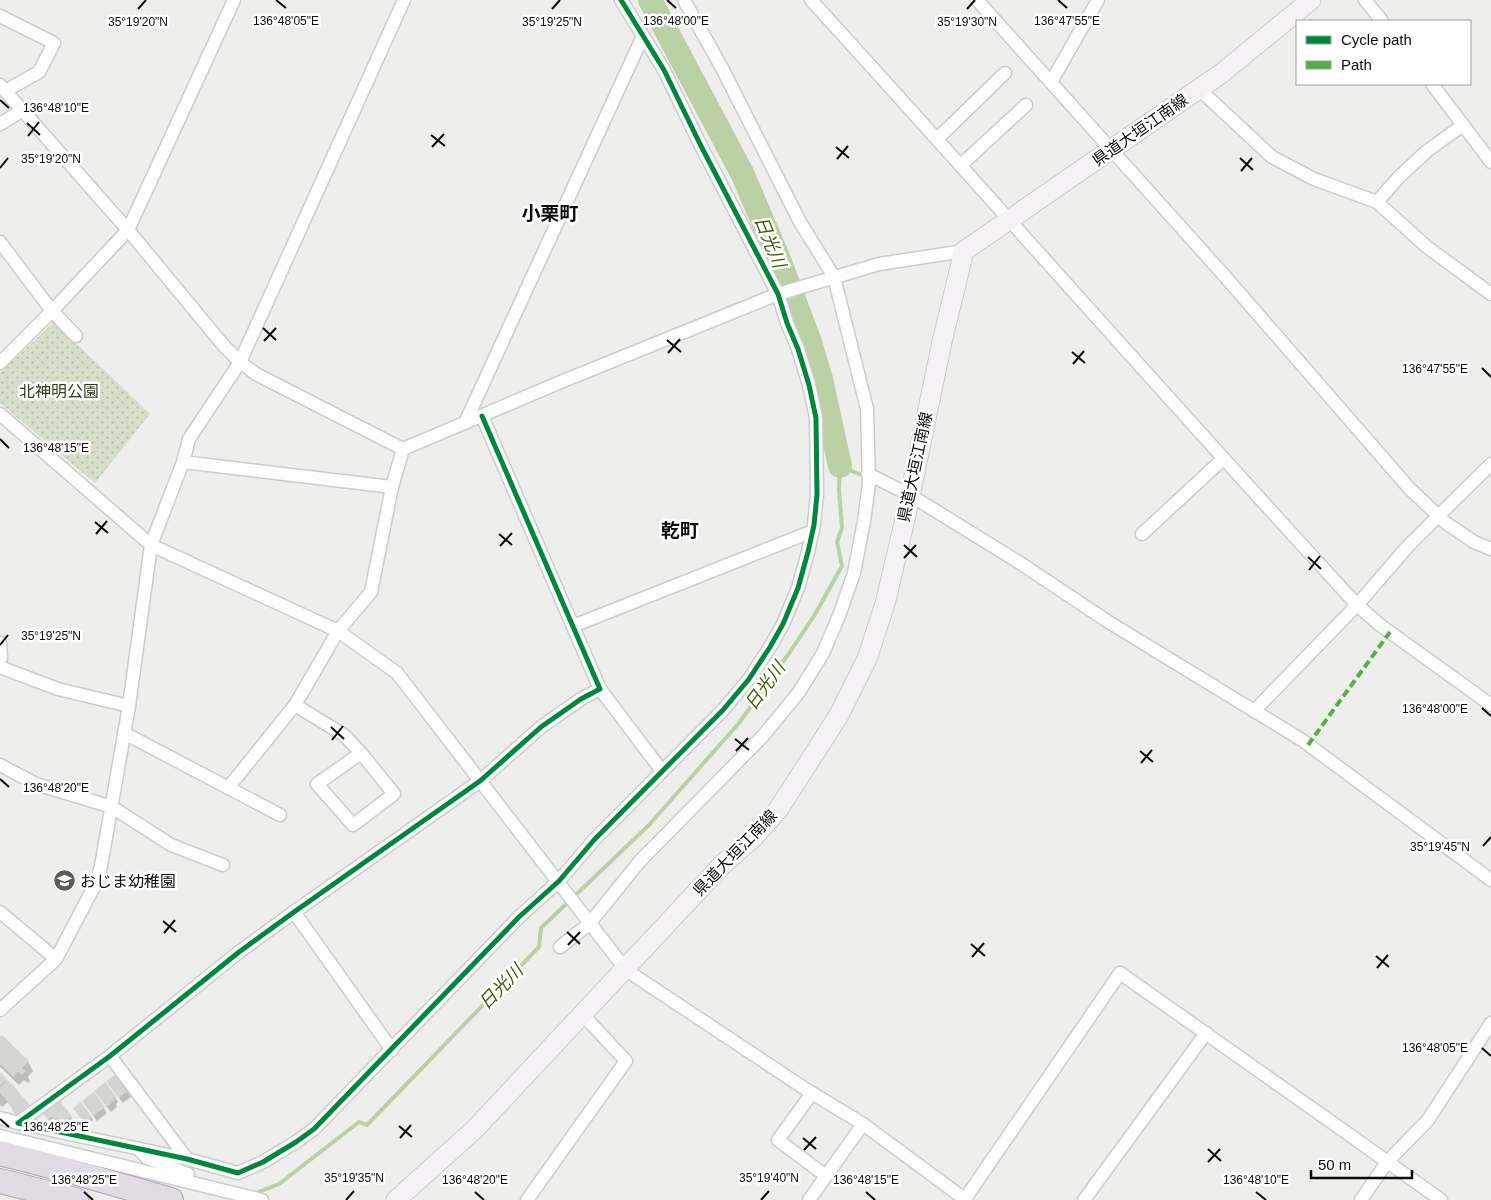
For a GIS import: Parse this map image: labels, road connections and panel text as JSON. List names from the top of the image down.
{
  "streets": {
    "main road": ["県道大垣江南線"]
  },
  "districts": ["小栗町", "乾町"],
  "water": ["日光川"],
  "parks": ["北神明公園"],
  "places": {
    "school or university": ["おじま幼稚園"]
  },
  "legend": ["Cycle path", "Path"],
  "scale_bar": "50 m",
  "coordinates": [
    "136°48'05\"E",
    "136°48'00\"E",
    "136°47'55\"E",
    "35°19'20\"N",
    "35°19'25\"N",
    "35°19'30\"N",
    "136°48'10\"E",
    "136°48'15\"E",
    "136°48'20\"E",
    "35°19'45\"N",
    "136°48'25\"E",
    "35°19'35\"N",
    "35°19'40\"N"
  ]
}
